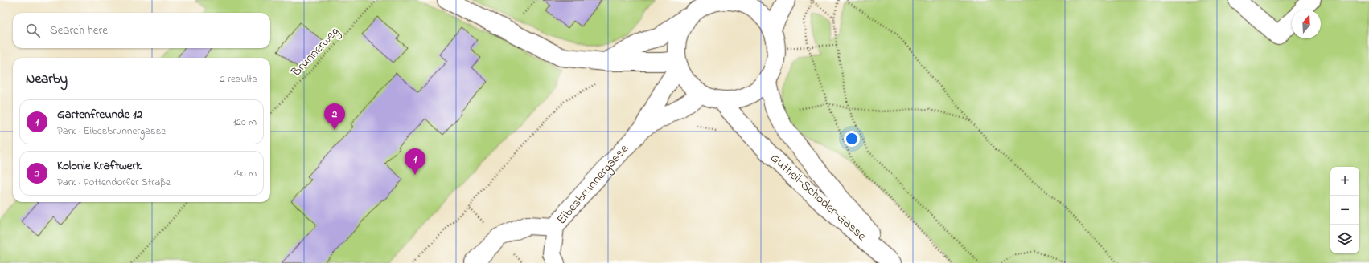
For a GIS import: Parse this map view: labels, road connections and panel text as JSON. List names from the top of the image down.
{
  "streets": {
    "street": ["Eibesbrunnergasse", "Gutheil-Schoder-Gasse"],
    "path": ["Brunnerweg"]
  },
  "crossings": [
    ["Eibesbrunnergasse", "Gutheil-Schoder-Gasse"]
  ],
  "north": "top",
  "page": {
    "search": "Search here",
    "heading": ["Nearby", "2 results"],
    "list": [
      {
        "mark": "1",
        "name": "Gartenfreunde 12",
        "note": "Park · Eibesbrunnergasse",
        "value": "120 m"
      },
      {
        "mark": "2",
        "name": "Kolonie Kraftwerk",
        "note": "Park · Pottendorfer Straße",
        "value": "140 m"
      }
    ],
    "pins": ["2", "1"],
    "map_buttons": ["+", "−"]
  }
}
